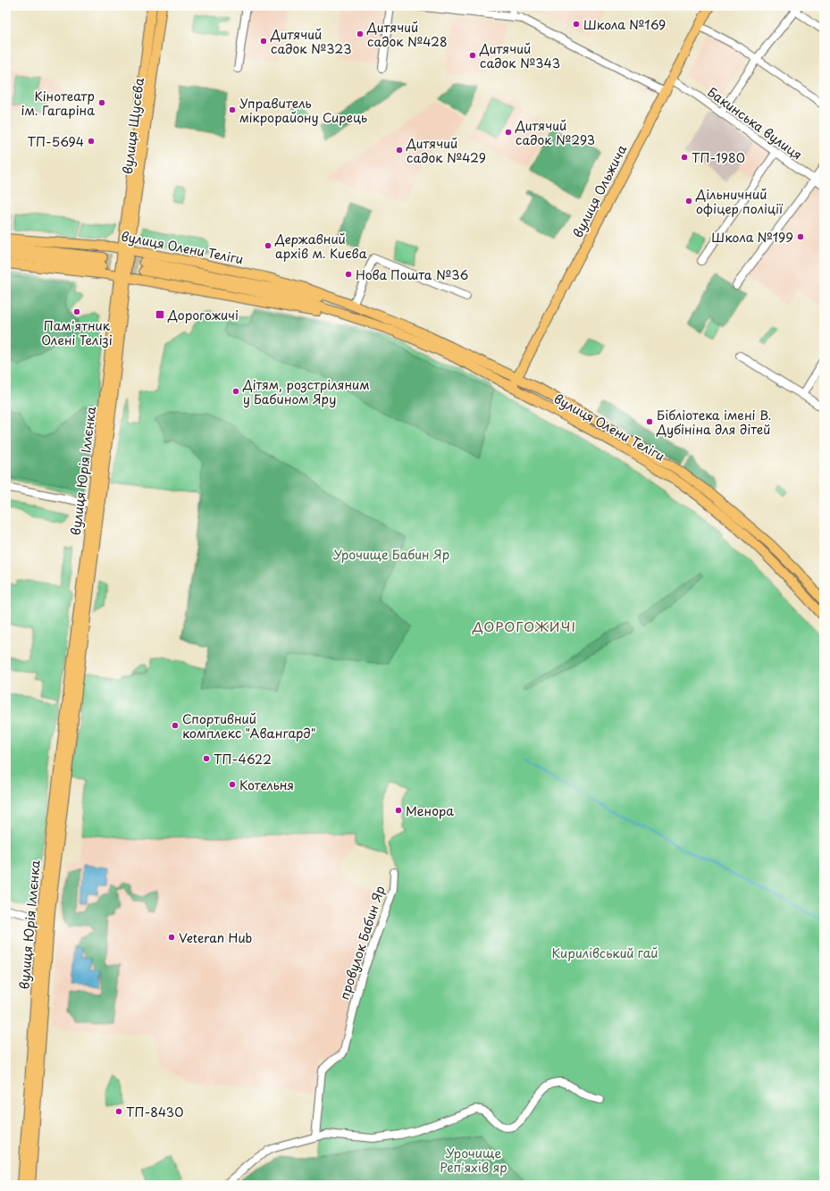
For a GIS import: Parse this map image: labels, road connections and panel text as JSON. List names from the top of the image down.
{
  "streets": {
    "main road": [
      "вулиця Щусєва",
      "вулиця Ольжича",
      "вулиця Олени Теліги",
      "вулиця Юрія Іллєнка"
    ],
    "street": ["Бакинська вулиця", "провулок Бабин Яр"]
  },
  "crossings": [
    ["Бакинська вулиця", "вулиця Ольжича"],
    ["вулиця Щусєва", "вулиця Олени Теліги"],
    ["вулиця Щусєва", "вулиця Юрія Іллєнка"],
    ["вулиця Ольжича", "вулиця Олени Теліги"],
    ["вулиця Олени Теліги", "вулиця Юрія Іллєнка"]
  ],
  "districts": ["ДОРОГОЖИЧІ"],
  "parks": ["Урочище Бабин Яр", "Кирилівський гай", "Урочище Реп'яхів яр"],
  "places": {
    "other": [
      "Школа №169",
      "Дитячий садок №428",
      "Дитячий садок №323",
      "Дитячий садок №343",
      "Кінотеатр ім. Гагаріна",
      "Управитель мікрорайону Сирець",
      "Дитячий садок №293",
      "ТП-5694",
      "Дитячий садок №429",
      "ТП-1980",
      "Дільничний офіцер поліції",
      "Школа №199",
      "Державний архів м. Києва",
      "Нова Пошта №36",
      "Пам'ятник Олені Телізі",
      "Дітям, розстріляним у Бабином Яру",
      "Бібліотека імені В. Дубініна для дітей",
      "Спортивний комплекс \"Авангард\"",
      "ТП-4622",
      "Котельня",
      "Менора",
      "Veteran Hub",
      "ТП-8430"
    ],
    "transit": ["Дорогожичі"]
  }
}
